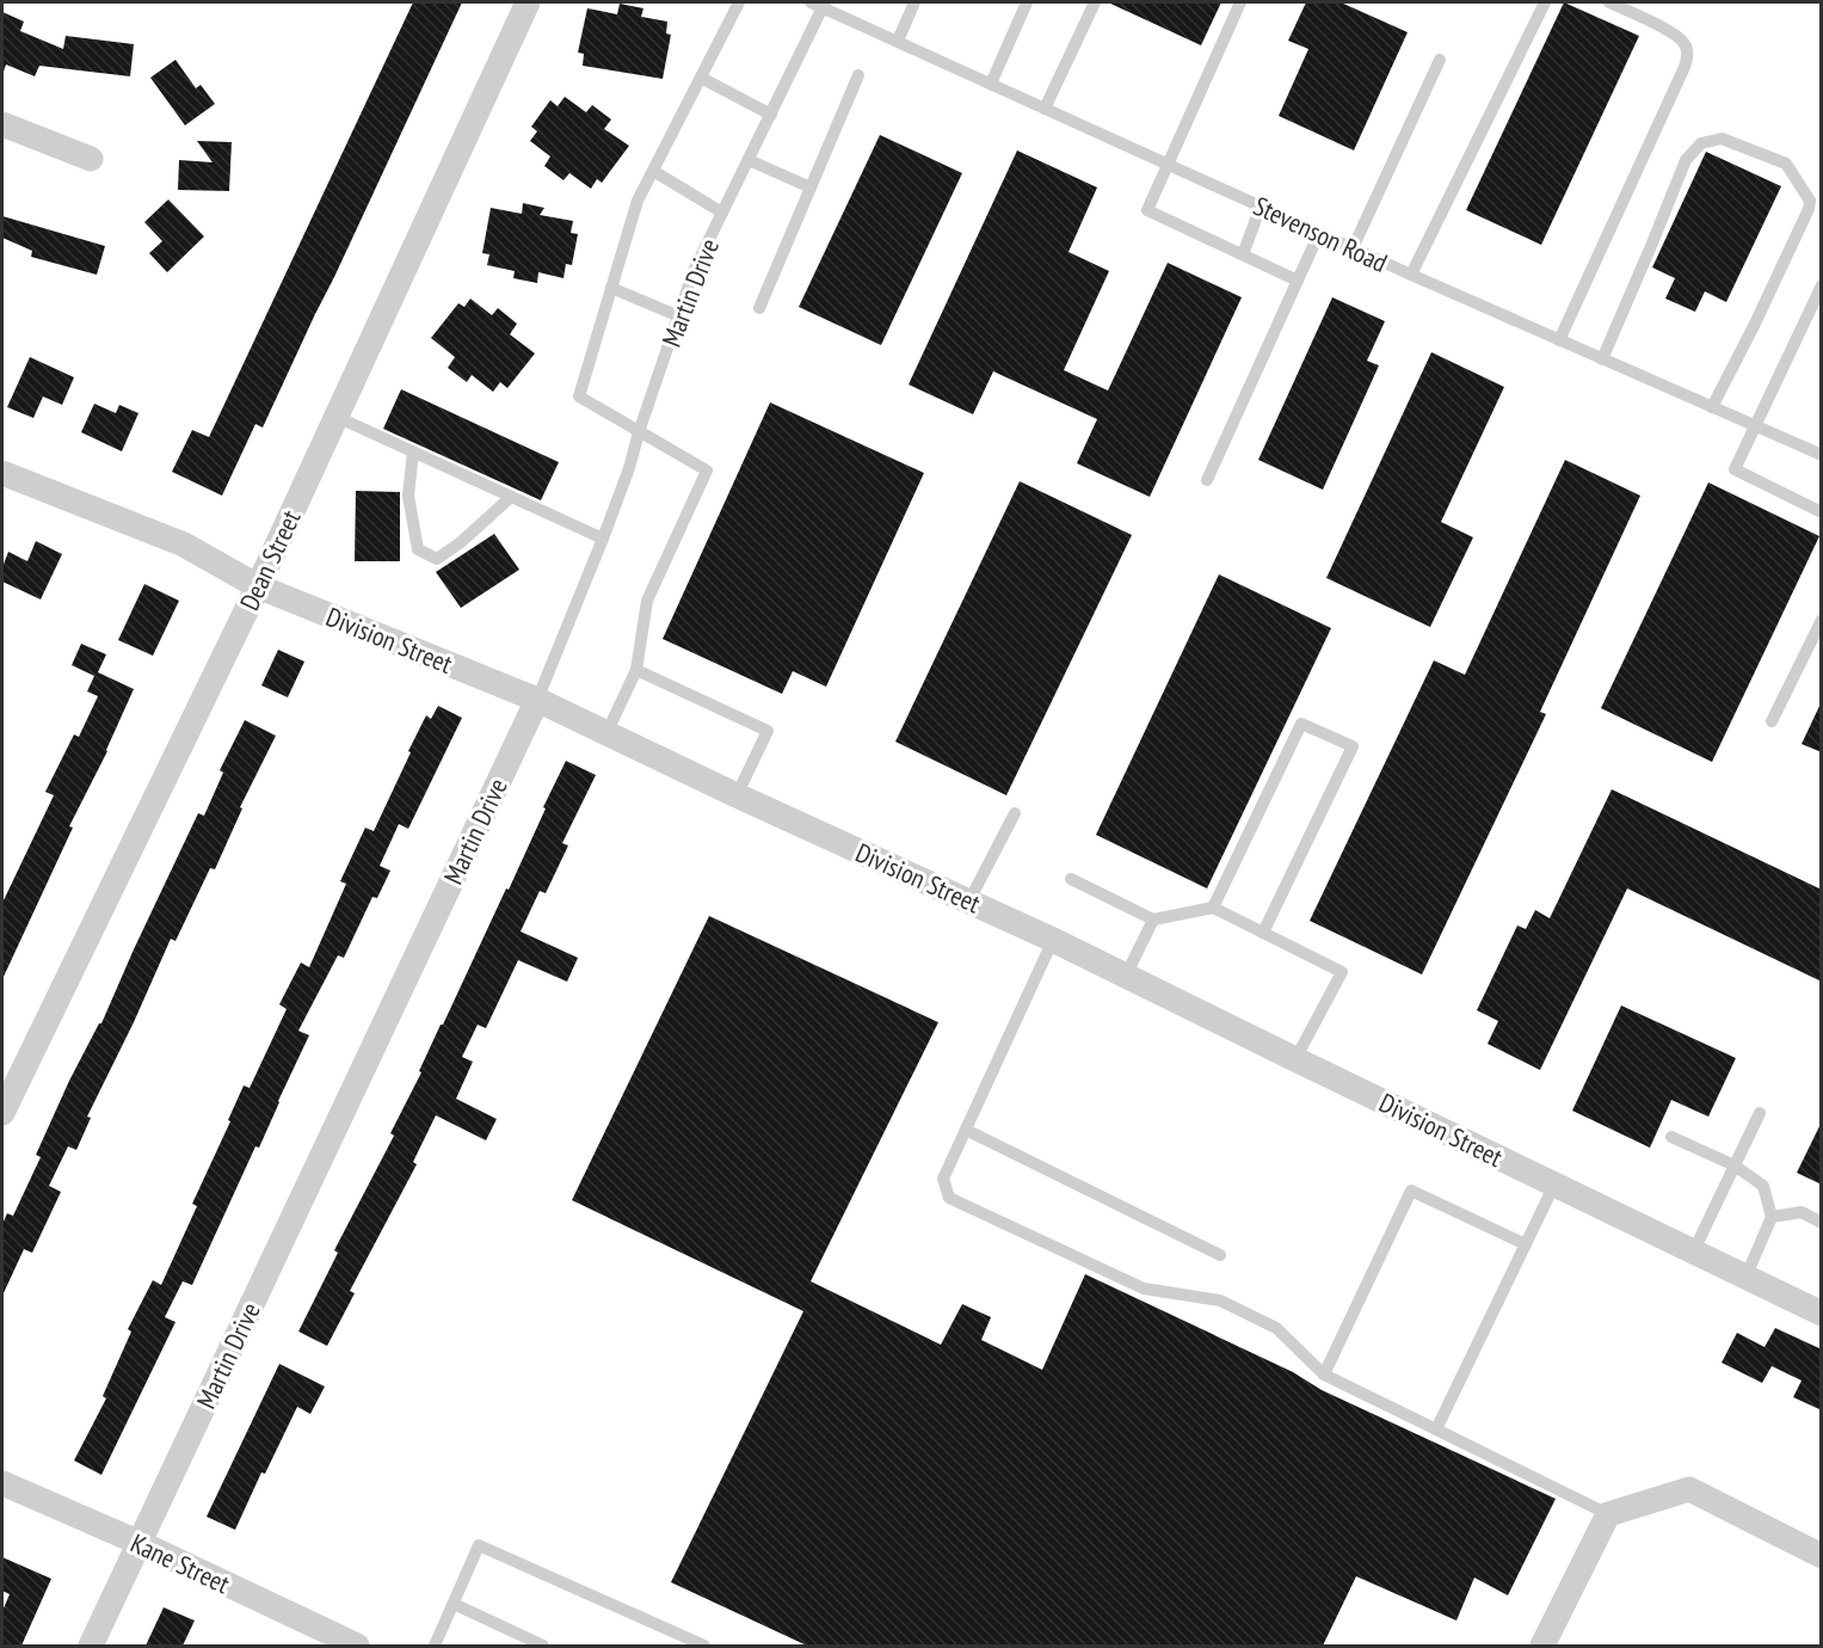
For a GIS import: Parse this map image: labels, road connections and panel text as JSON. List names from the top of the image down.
{
  "streets": {
    "street": [
      "Martin Drive",
      "Dean Street",
      "Division Street",
      "Kane Street"
    ],
    "lane": ["Stevenson Road"]
  },
  "crossings": [
    ["Stevenson Road", "Martin Drive"],
    ["Martin Drive", "Division Street"],
    ["Martin Drive", "Kane Street"],
    ["Dean Street", "Division Street"]
  ]
}
